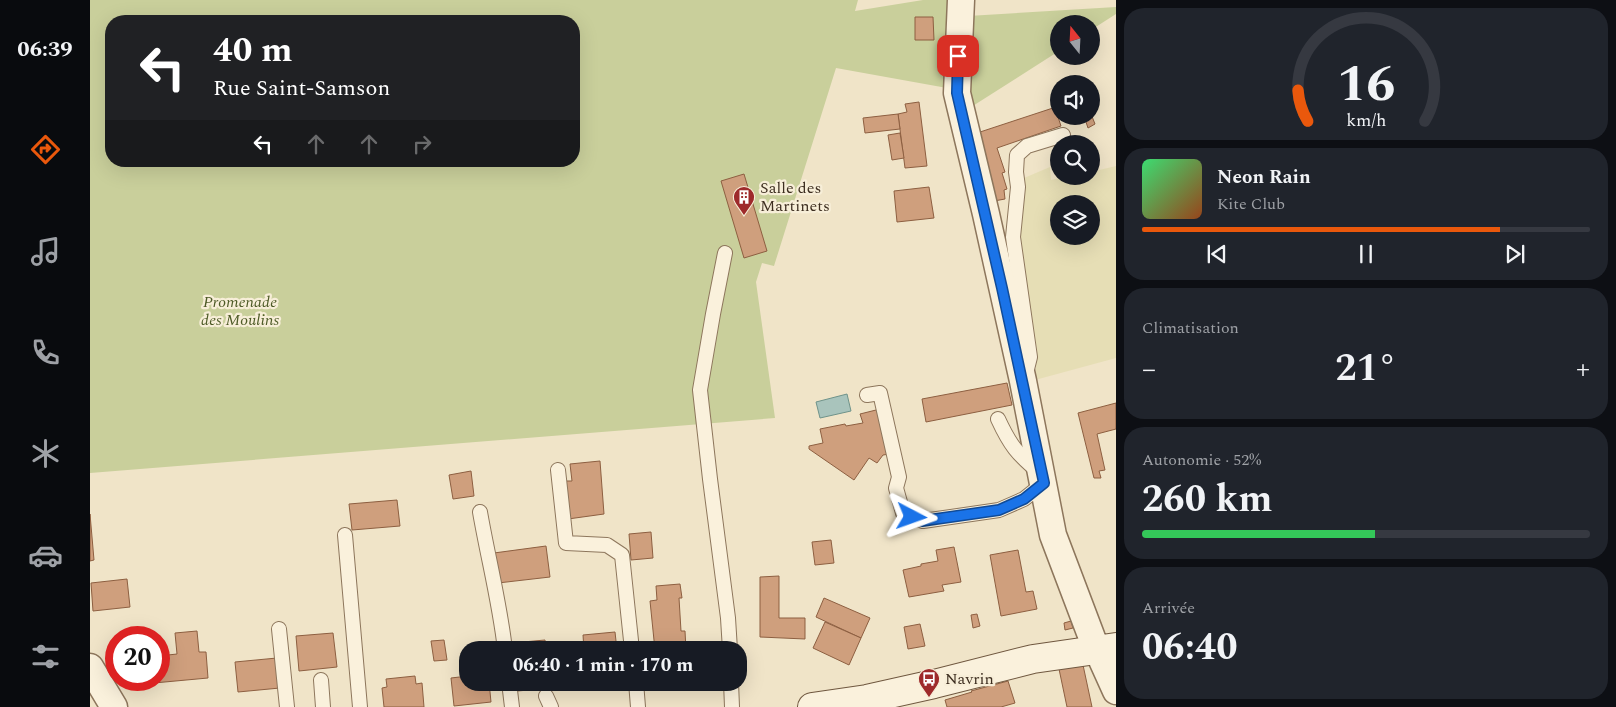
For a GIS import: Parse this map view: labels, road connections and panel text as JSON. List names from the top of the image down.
{
  "parks": ["Promenade des Moulins"],
  "places": {
    "building": ["Salle des Martinets"],
    "bus stop": ["Navrin"]
  },
  "north": "top",
  "page": {
    "tabs": "06:39",
    "turn": ["40 m", "Rue Saint-Samson"],
    "song": ["Neon Rain", "Kite Club"],
    "tile": [
      "Climatisation",
      ["Autonomie · 52%", "260 km"],
      ["Arrivée", "06:40"]
    ],
    "heat": ["−", "21°", "+"],
    "limit": "20",
    "trip": "06:40 · 1 min · 170 m",
    "gauge": ["16", "km/h"]
  }
}
